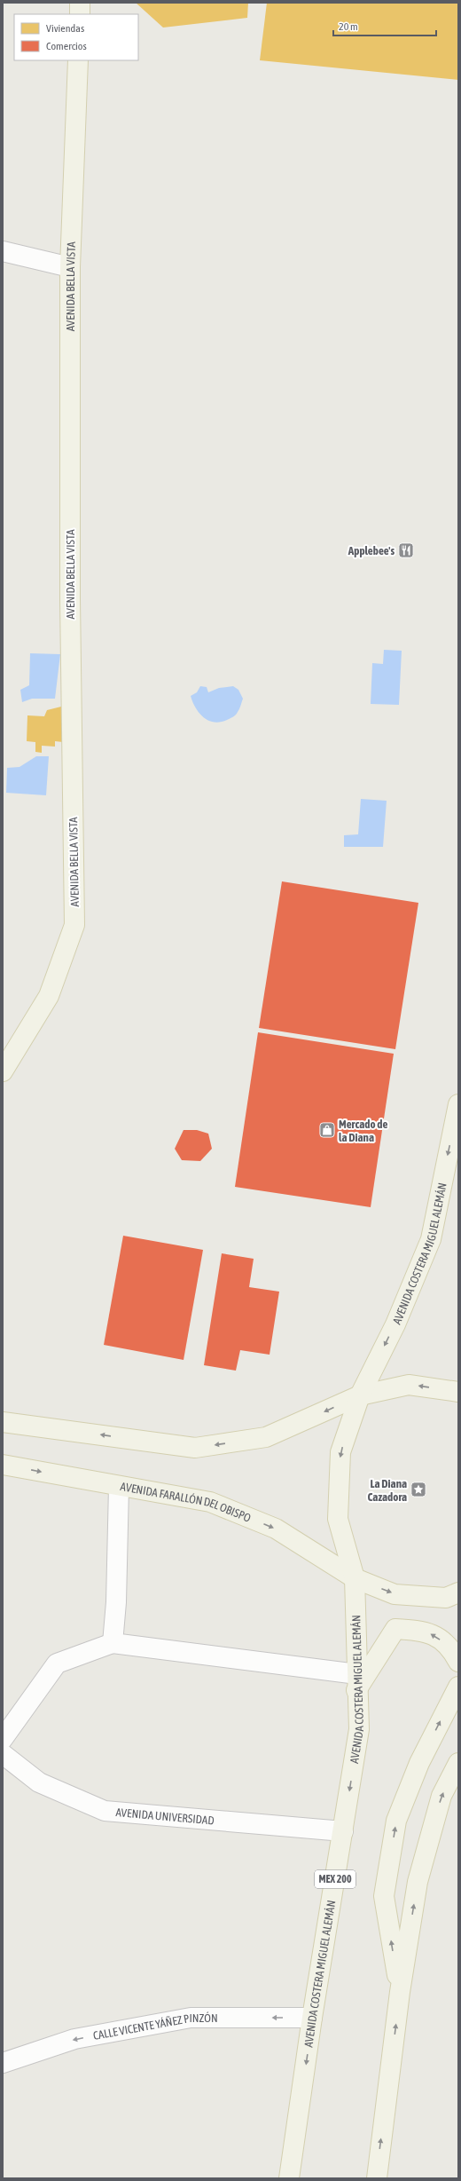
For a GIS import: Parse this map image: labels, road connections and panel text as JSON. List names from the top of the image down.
{
  "streets": {
    "main road": [
      "AVENIDA BELLA VISTA",
      "AVENIDA COSTERA MIGUEL ALEMÁN",
      "AVENIDA FARALLÓN DEL OBISPO",
      "MEX 200"
    ],
    "street": ["AVENIDA UNIVERSIDAD", "CALLE VICENTE YÁÑEZ PINZÓN"]
  },
  "crossings": [
    ["AVENIDA COSTERA MIGUEL ALEMÁN", "AVENIDA FARALLÓN DEL OBISPO"],
    ["AVENIDA COSTERA MIGUEL ALEMÁN", "AVENIDA UNIVERSIDAD"],
    ["AVENIDA COSTERA MIGUEL ALEMÁN", "CALLE VICENTE YÁÑEZ PINZÓN"]
  ],
  "one_way": ["CALLE VICENTE YÁÑEZ PINZÓN"],
  "places": {
    "restaurant": ["Applebee's"],
    "shop": ["Mercado de la Diana"],
    "place": ["La Diana Cazadora"]
  },
  "legend": ["Viviendas", "Comercios"],
  "scale_bar": "20 m"
}
